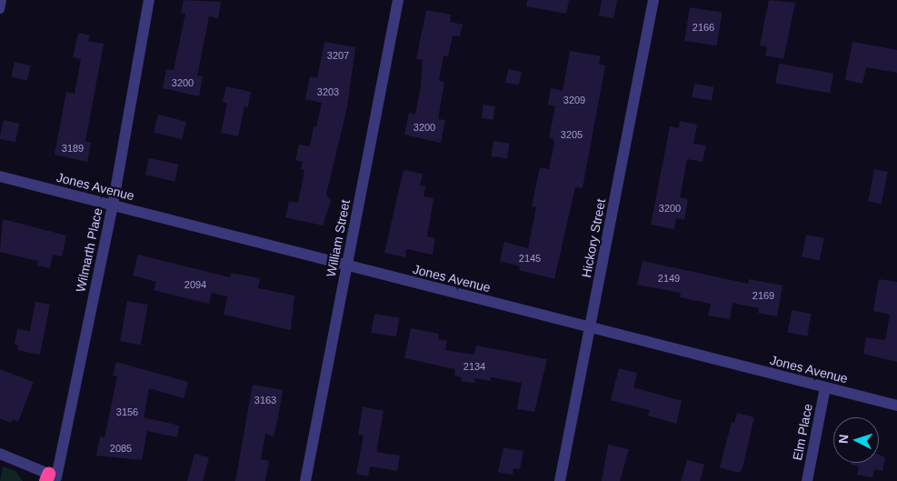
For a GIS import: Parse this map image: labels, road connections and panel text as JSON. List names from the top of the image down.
{
  "streets": {
    "street": [
      "Jones Avenue",
      "William Street",
      "Hickory Street",
      "Wilmarth Place",
      "Elm Place"
    ]
  },
  "crossings": [
    ["Jones Avenue", "William Street"],
    ["Jones Avenue", "Hickory Street"],
    ["Jones Avenue", "Wilmarth Place"],
    ["Jones Avenue", "Elm Place"]
  ],
  "house_numbers": [
    "2166",
    "3207",
    "3200",
    "3203",
    "3209",
    "3200",
    "3205",
    "3189",
    "3200",
    "2145",
    "2149",
    "2094",
    "2169",
    "2134",
    "3163",
    "3156",
    "2085"
  ],
  "north": "left"
}
